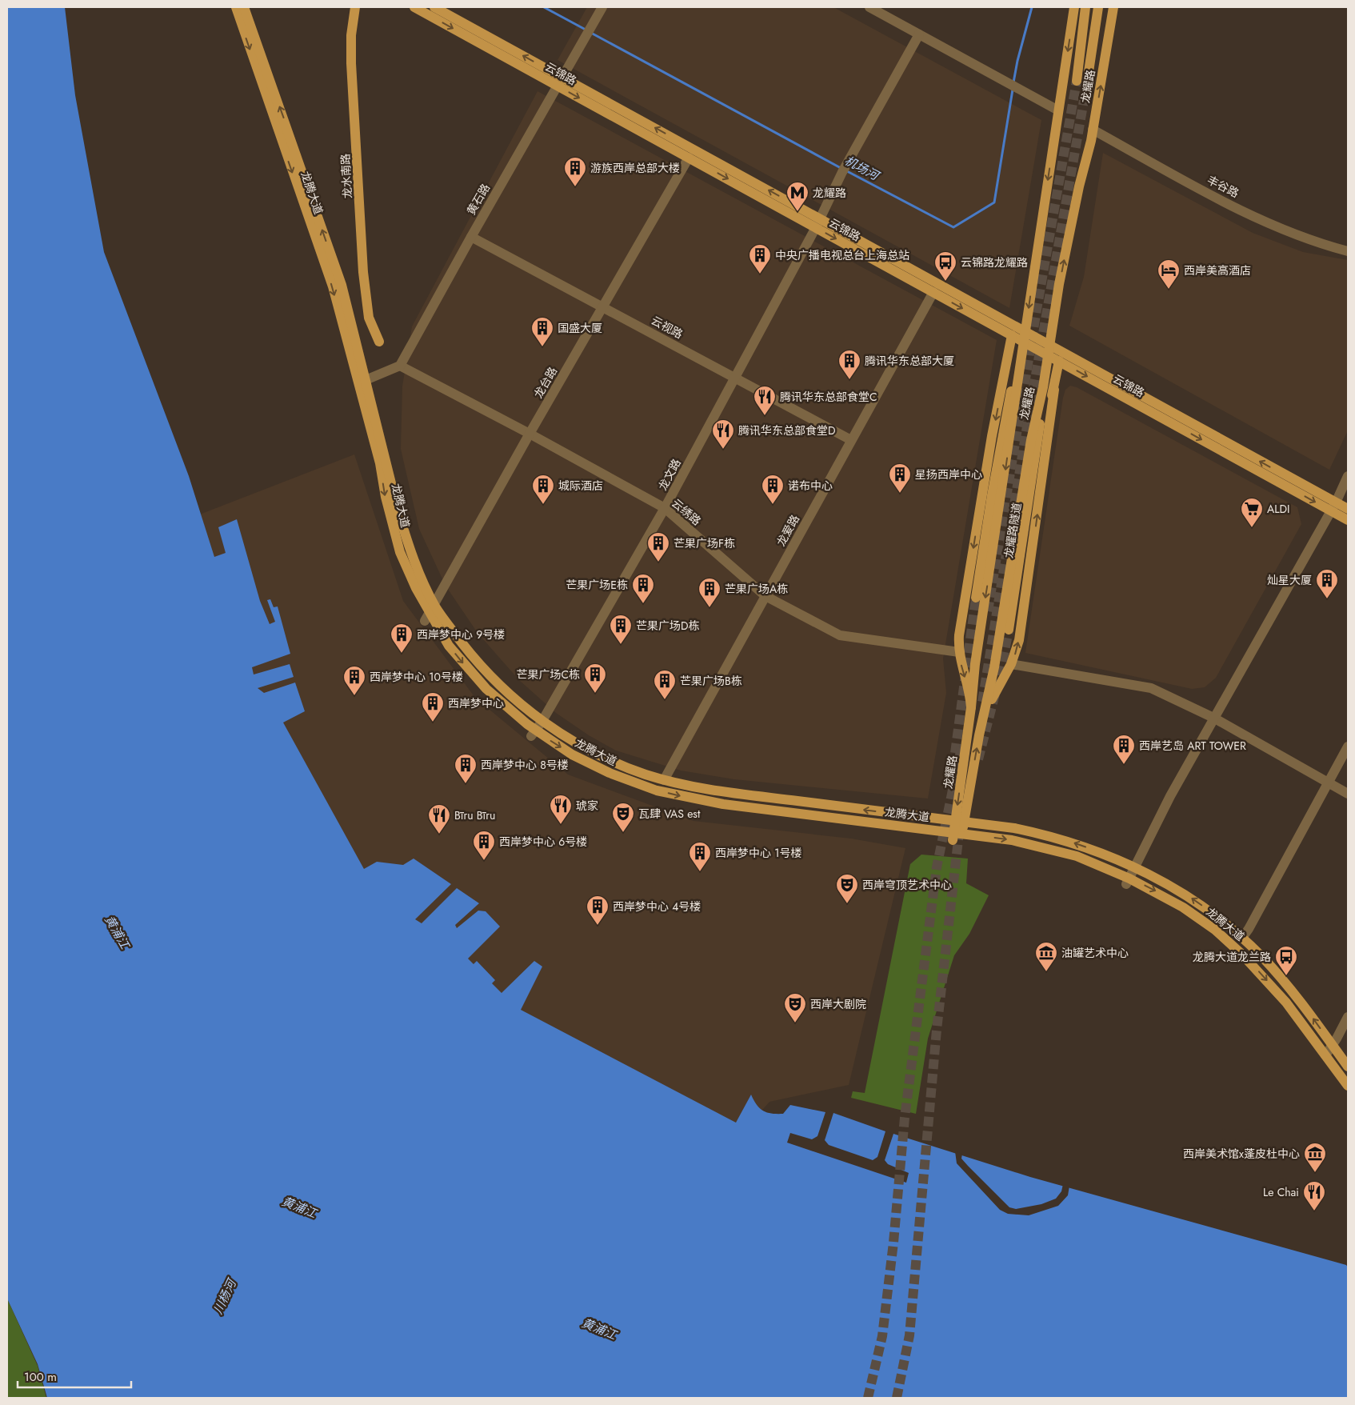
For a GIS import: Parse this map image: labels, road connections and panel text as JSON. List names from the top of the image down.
{
  "streets": {
    "main road": [
      "云锦路",
      "龙耀路",
      "龙水南路",
      "龙腾大道",
      "龙耀路隧道"
    ],
    "street": [
      "丰谷路",
      "黄石路",
      "云视路",
      "龙台路",
      "龙文路",
      "云绣路",
      "龙爱路"
    ]
  },
  "crossings": [
    ["云锦路", "龙耀路"],
    ["云锦路", "黄石路"],
    ["云锦路", "龙台路"],
    ["云锦路", "龙文路"],
    ["云锦路", "龙爱路"],
    ["云锦路", "龙耀路隧道"],
    ["龙耀路", "丰谷路"],
    ["龙耀路", "龙腾大道"],
    ["龙耀路", "云绣路"],
    ["龙耀路", "龙耀路隧道"],
    ["龙腾大道", "龙台路"],
    ["龙腾大道", "龙文路"],
    ["龙腾大道", "龙爱路"],
    ["黄石路", "云视路"],
    ["黄石路", "云绣路"],
    ["云视路", "龙台路"],
    ["云视路", "龙文路"],
    ["云视路", "龙爱路"],
    ["龙台路", "云绣路"],
    ["龙文路", "云绣路"],
    ["云绣路", "龙爱路"]
  ],
  "water": ["机场河", "黄浦江", "川杨河"],
  "places": {
    "building": [
      "游族西岸总部大楼",
      "中央广播电视总台上海总站",
      "国盛大厦",
      "腾讯华东总部大厦",
      "星扬西岸中心",
      "城际酒店",
      "诺布中心",
      "芒果广场F栋",
      "灿星大厦",
      "芒果广场E栋",
      "芒果广场A栋",
      "芒果广场D栋",
      "西岸梦中心 9号楼",
      "芒果广场C栋",
      "西岸梦中心 10号楼",
      "芒果广场B栋",
      "西岸梦中心",
      "西岸艺岛 ART TOWER",
      "西岸梦中心 8号楼",
      "西岸梦中心 6号楼",
      "西岸梦中心 1号楼",
      "西岸梦中心 4号楼"
    ],
    "metro station": ["龙耀路"],
    "bus stop": ["云锦路龙耀路", "龙腾大道龙兰路"],
    "hotel": ["西岸美高酒店"],
    "restaurant": [
      "腾讯华东总部食堂C",
      "腾讯华东总部食堂D",
      "琥家",
      "Bīru Bīru",
      "Le Chai"
    ],
    "supermarket": ["ALDI"],
    "theatre": ["瓦肆 VAS est", "西岸穹顶艺术中心", "西岸大剧院"],
    "museum": ["油罐艺术中心", "西岸美术馆x蓬皮杜中心"]
  },
  "scale_bar": "100 m"
}
